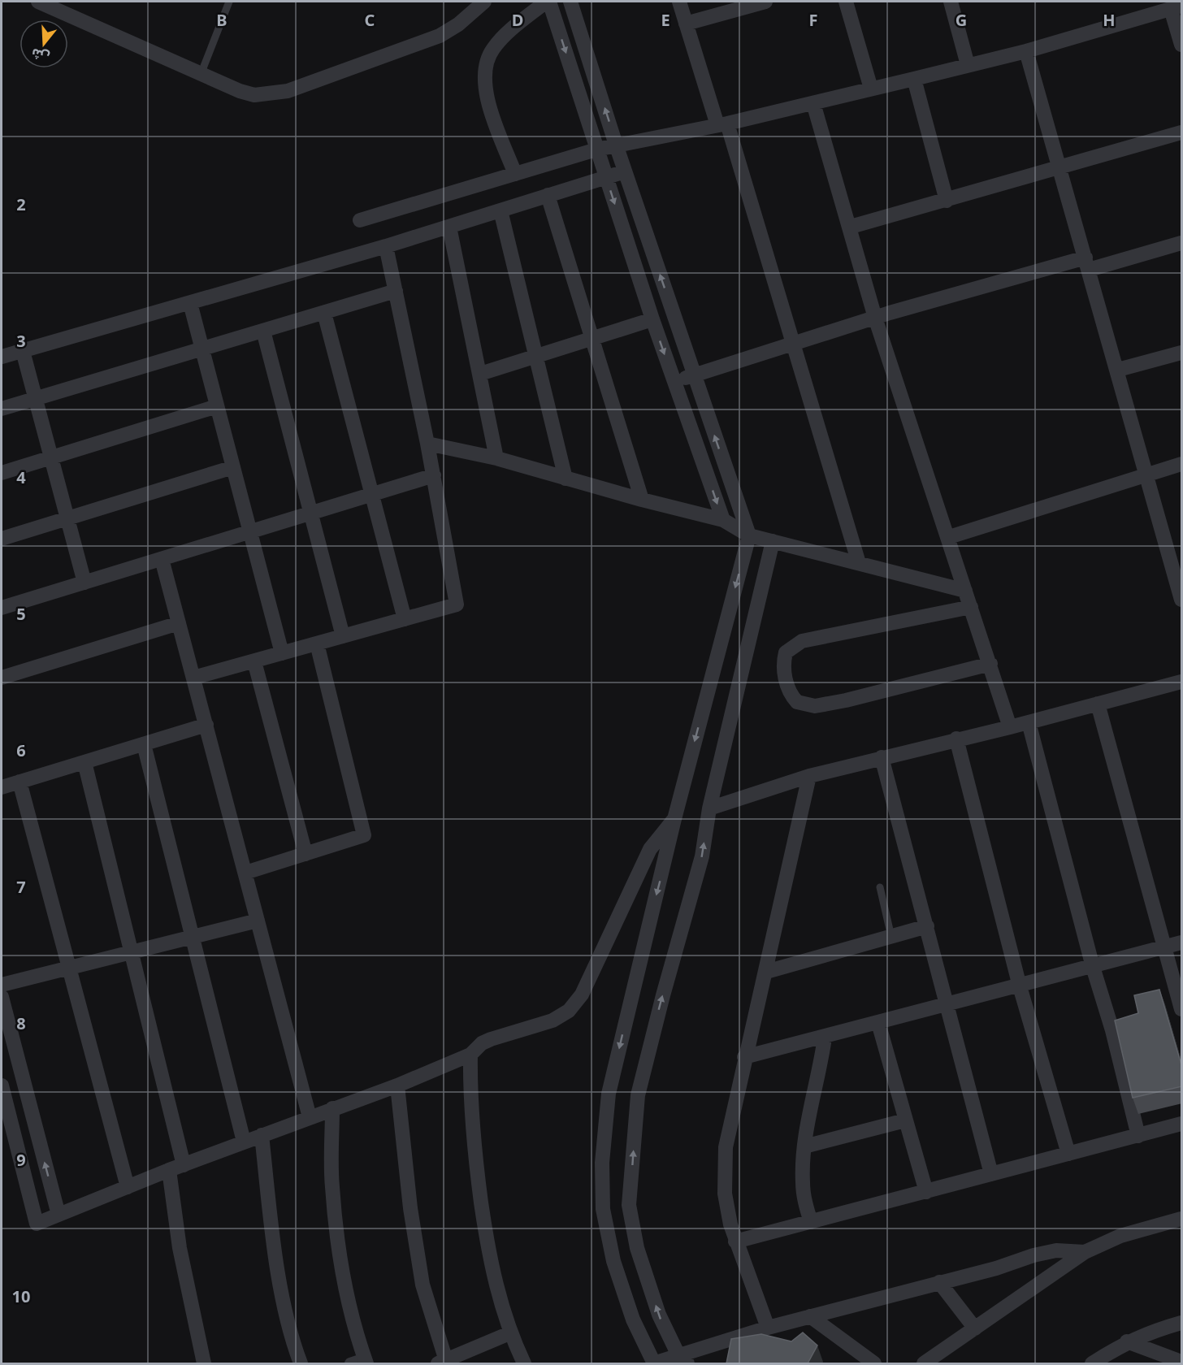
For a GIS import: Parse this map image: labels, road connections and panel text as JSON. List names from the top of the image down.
{
  "north": "bottom",
  "grid": {
    "columns": [
      "B",
      "C",
      "D",
      "E",
      "F",
      "G",
      "H"
    ],
    "rows": [
      "2",
      "3",
      "4",
      "5",
      "6",
      "7",
      "8",
      "9",
      "10"
    ]
  }
}
